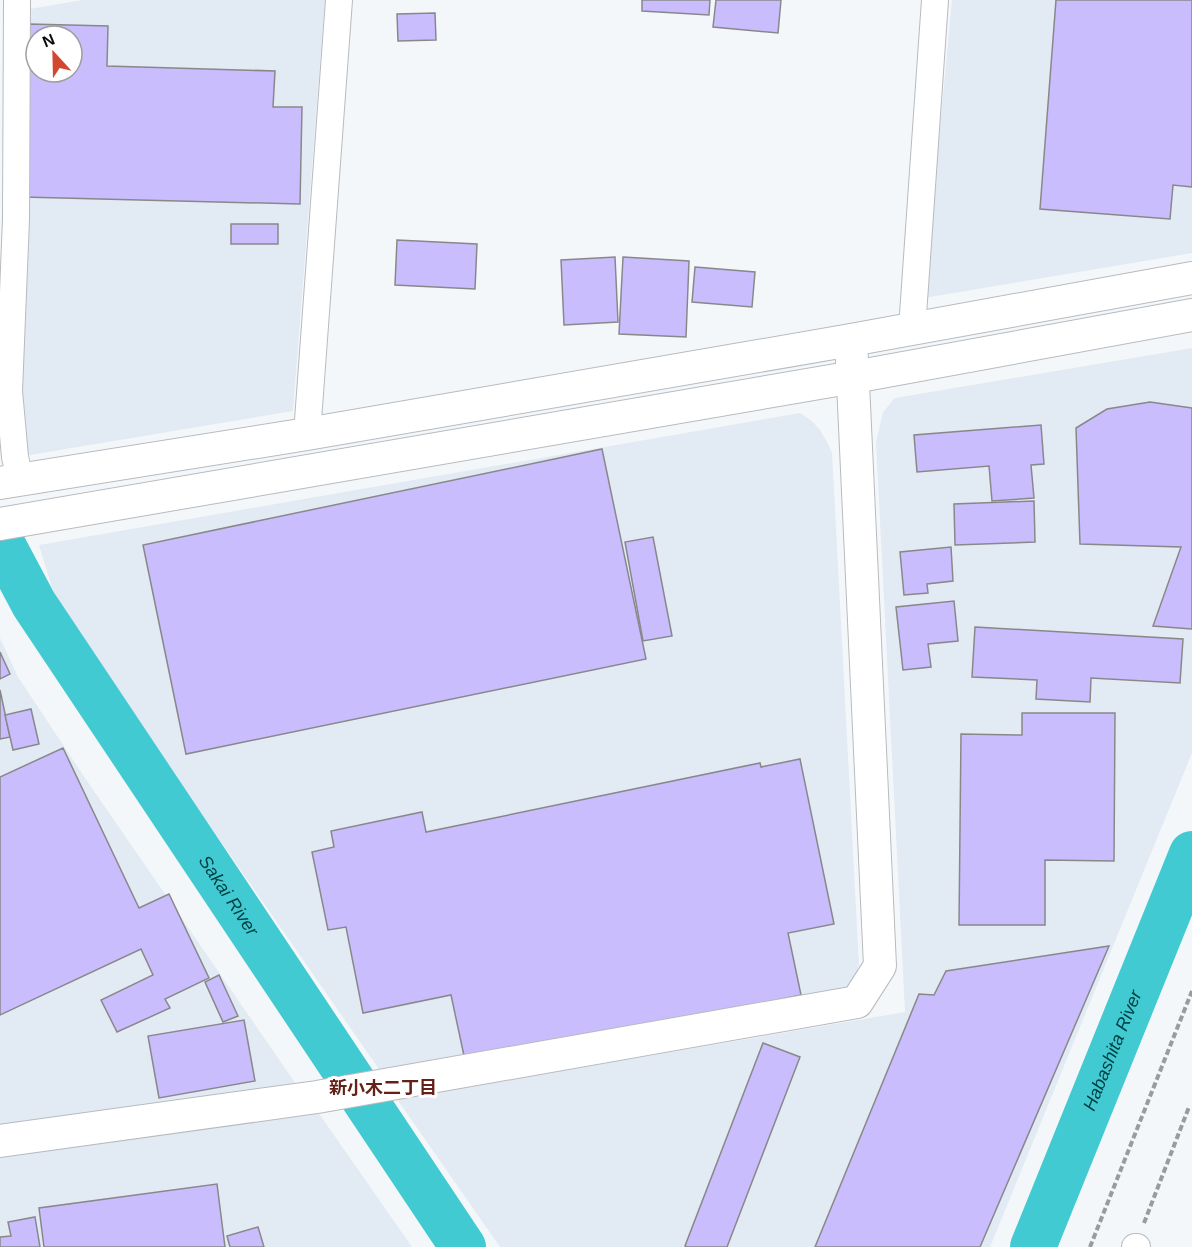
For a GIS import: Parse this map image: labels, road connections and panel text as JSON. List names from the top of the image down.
{
  "districts": ["新小木二丁目"],
  "water": ["Sakai River", "Habashita River"],
  "north": "top"
}
